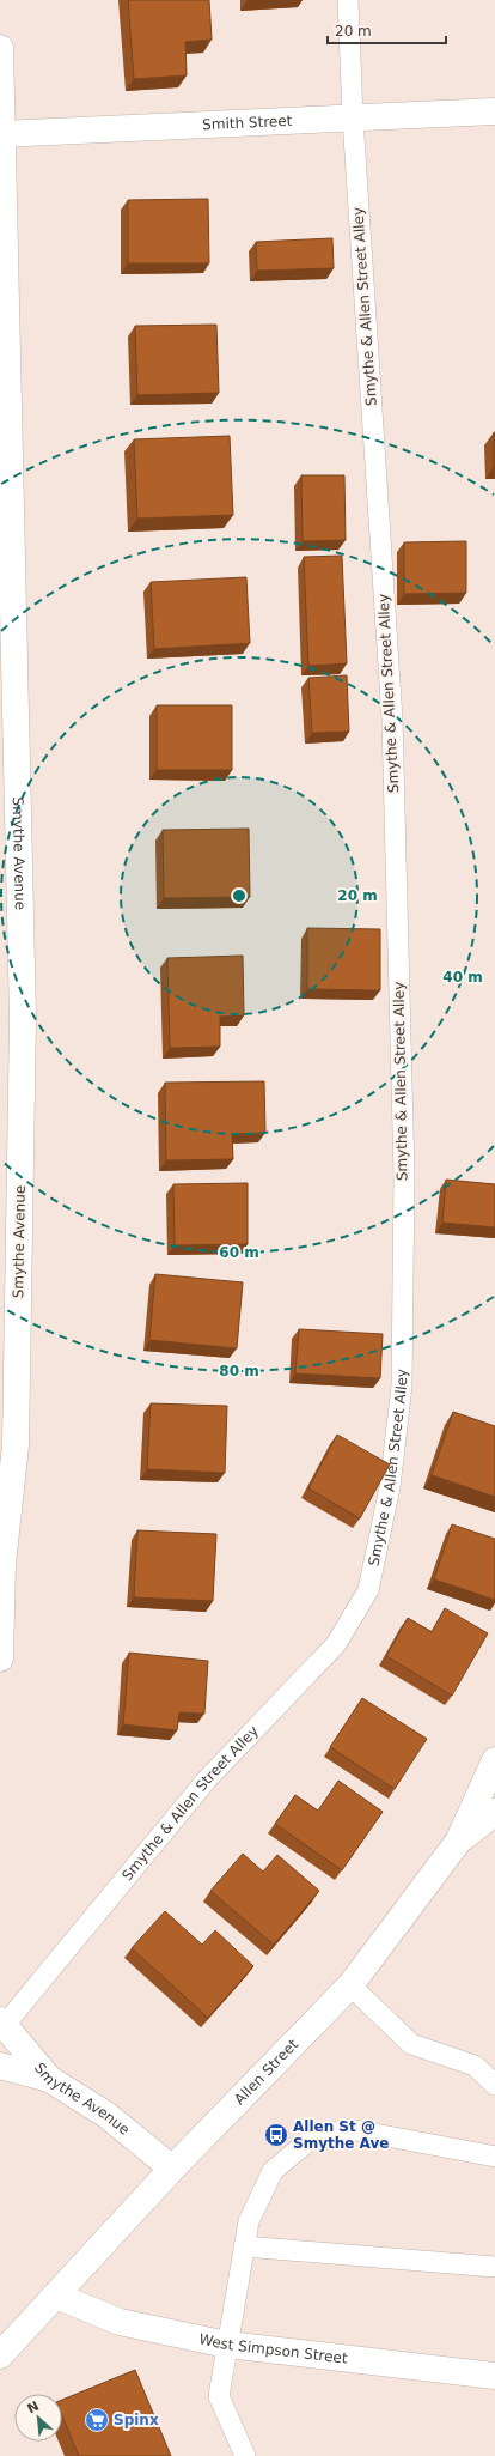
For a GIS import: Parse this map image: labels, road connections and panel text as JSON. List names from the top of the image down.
{
  "streets": {
    "street": [
      "Smith Street",
      "Smythe Avenue",
      "Allen Street",
      "West Simpson Street"
    ],
    "lane": ["Smythe & Allen Street Alley"]
  },
  "crossings": [
    ["Smith Street", "Smythe & Allen Street Alley"],
    ["Smith Street", "Smythe Avenue"],
    ["Smythe & Allen Street Alley", "Smythe Avenue"],
    ["Smythe Avenue", "Allen Street"],
    ["Allen Street", "West Simpson Street"]
  ],
  "places": {
    "bus stop": ["Allen St @ Smythe Ave"],
    "supermarket": ["Spinx"]
  },
  "scale_bar": "20 m",
  "north": "top left",
  "rings": [
    "20 m",
    "40 m",
    "60 m",
    "80 m"
  ]
}
